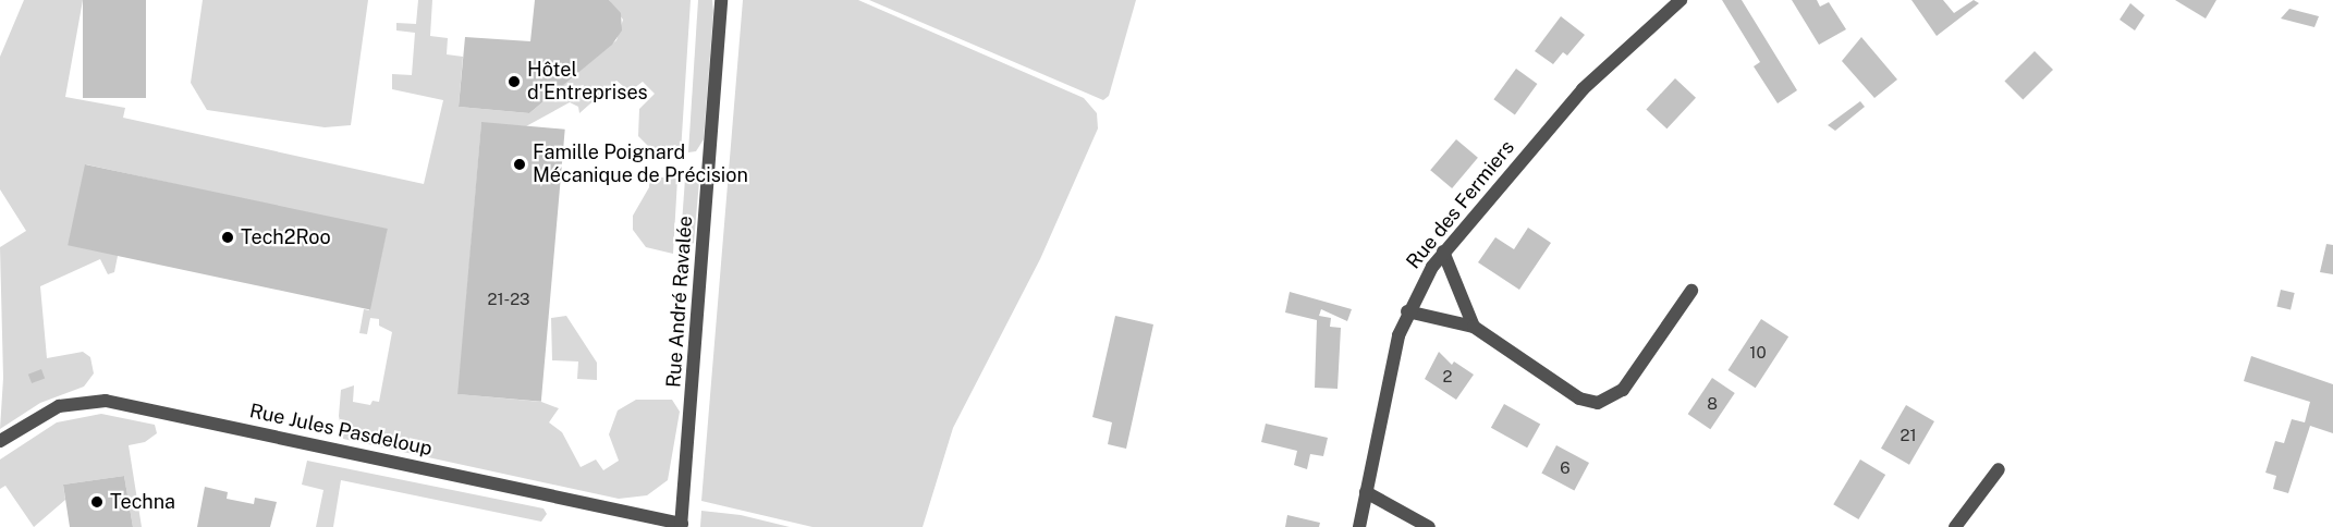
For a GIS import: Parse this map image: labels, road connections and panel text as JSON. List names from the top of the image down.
{
  "streets": {
    "street": ["Rue des Fermiers", "Rue André Ravalée", "Rue Jules Pasdeloup"]
  },
  "crossings": [
    ["Rue André Ravalée", "Rue Jules Pasdeloup"]
  ],
  "places": [
    "Hôtel d'Entreprises",
    "Famille Poignard Mécanique de Précision",
    "Tech2Roo",
    "Techna"
  ],
  "house_numbers": [
    "21-23",
    "10",
    "2",
    "8",
    "21",
    "6"
  ]
}
